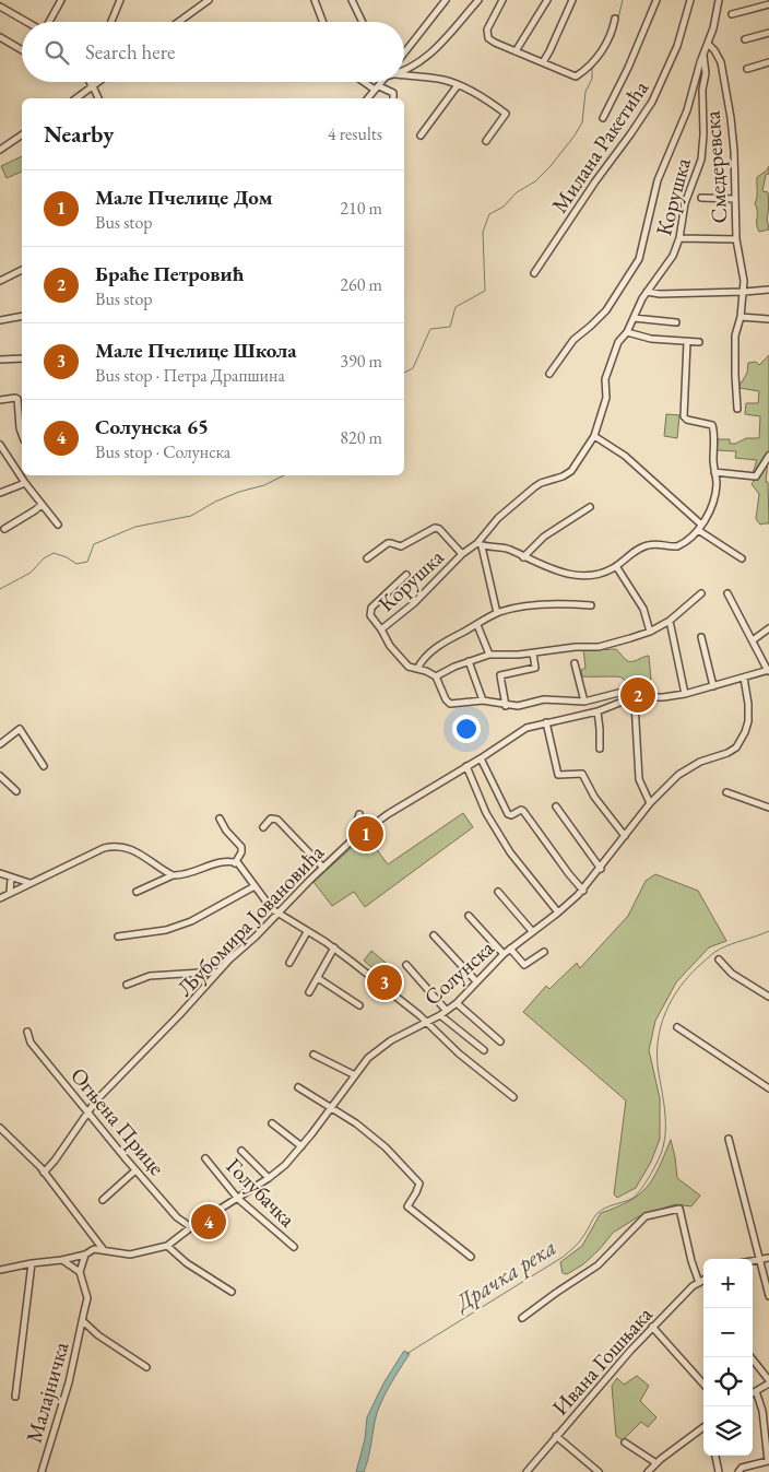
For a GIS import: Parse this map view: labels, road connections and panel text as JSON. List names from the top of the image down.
{
  "streets": {
    "street": [
      "Милана Ракетића",
      "Смедеревска",
      "Корушка",
      "Љубомира Јовановића",
      "Солунска",
      "Огњена Прице",
      "Голубачка",
      "Ивана Гошњака",
      "Малајничка"
    ]
  },
  "crossings": [
    ["Љубомира Јовановића", "Солунска"],
    ["Љубомира Јовановића", "Огњена Прице"],
    ["Солунска", "Огњена Прице"],
    ["Солунска", "Голубачка"]
  ],
  "water": ["Драчка река"],
  "page": {
    "search": "Search here",
    "heading": ["Nearby", "4 results"],
    "list": [
      {
        "mark": "1",
        "name": "Мале Пчелице Дом",
        "note": "Bus stop",
        "value": "210 m"
      },
      {
        "mark": "2",
        "name": "Браће Петровић",
        "note": "Bus stop",
        "value": "260 m"
      },
      {
        "mark": "3",
        "name": "Мале Пчелице Школа",
        "note": "Bus stop · Петра Драпшина",
        "value": "390 m"
      },
      {
        "mark": "4",
        "name": "Солунска 65",
        "note": "Bus stop · Солунска",
        "value": "820 m"
      }
    ],
    "pins": [
      "2",
      "1",
      "3",
      "4"
    ],
    "map_buttons": ["+", "−"]
  }
}
